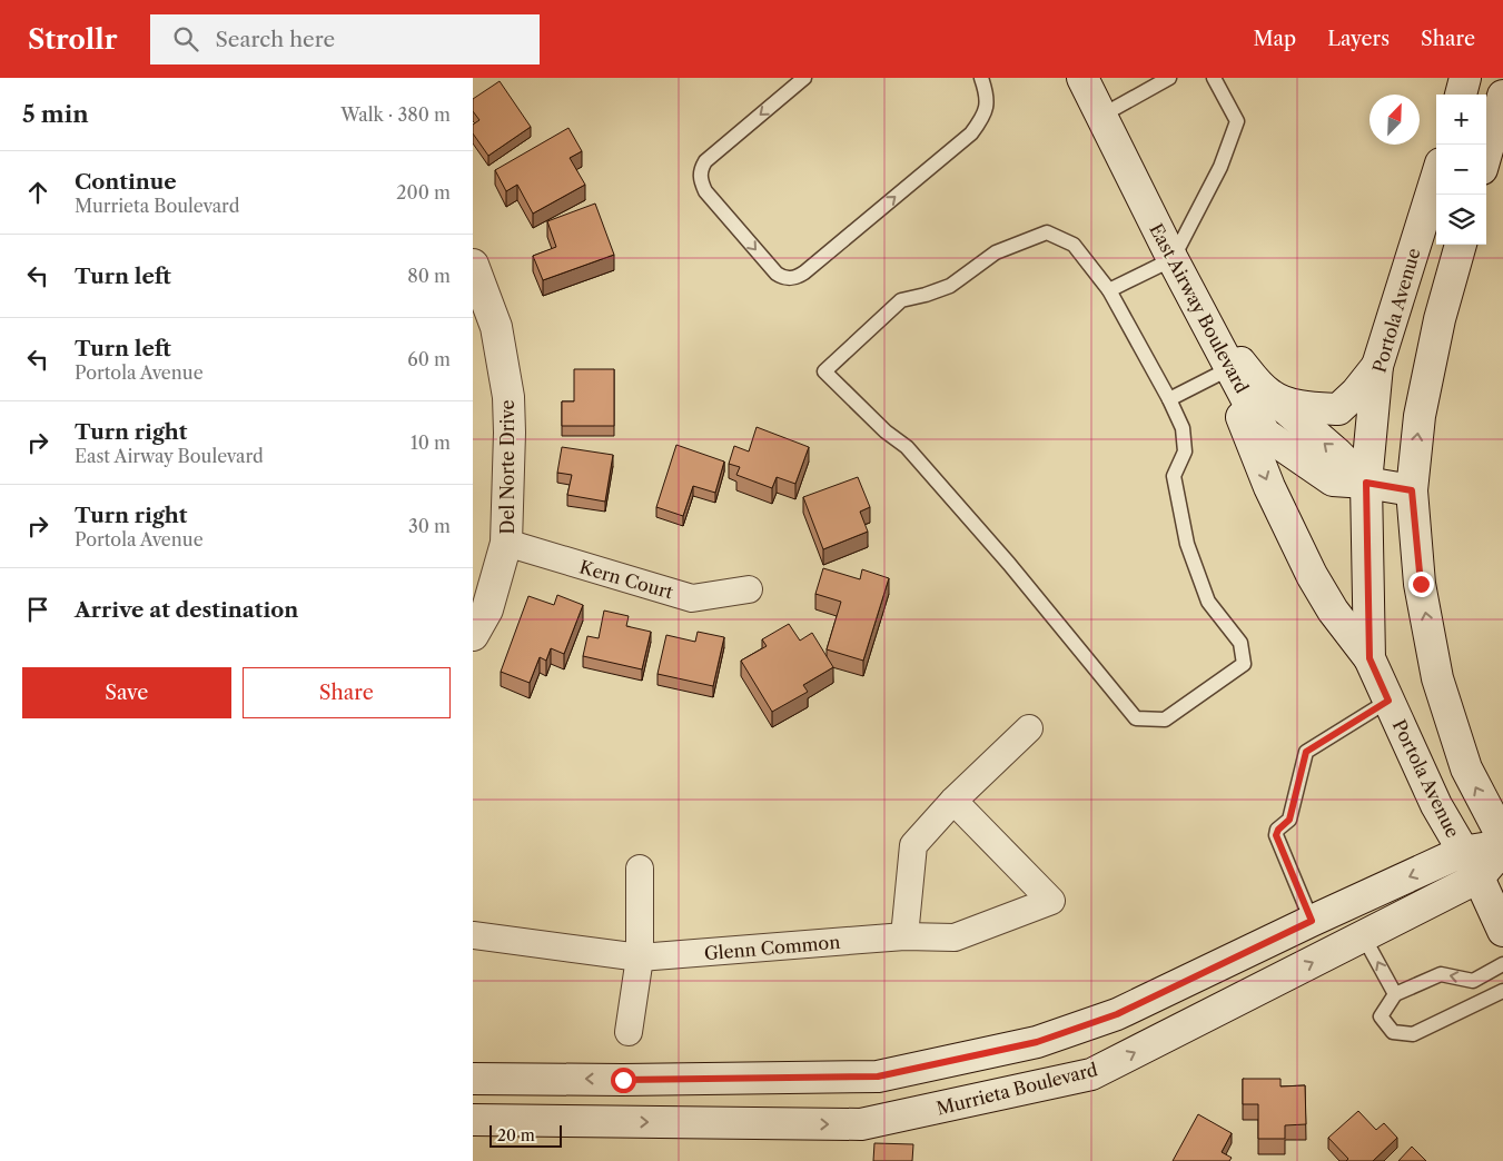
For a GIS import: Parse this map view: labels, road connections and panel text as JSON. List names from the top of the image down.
{
  "streets": {
    "main road": [
      "East Airway Boulevard",
      "Portola Avenue",
      "Del Norte Drive",
      "Murrieta Boulevard"
    ],
    "street": ["Kern Court", "Glenn Common"]
  },
  "crossings": [
    ["East Airway Boulevard", "Portola Avenue"],
    ["Portola Avenue", "Murrieta Boulevard"],
    ["Del Norte Drive", "Kern Court"]
  ],
  "scale_bar": "20 m",
  "north": "top right",
  "page": {
    "header": "Strollr",
    "search": "Search here",
    "nav": ["Map", "Layers", "Share"],
    "heading": ["5 min", "Walk · 380 m"],
    "map_buttons": ["+", "−"],
    "list": [
      ["Continue", "Murrieta Boulevard", "200 m"],
      ["Turn left", "80 m"],
      ["Turn left", "Portola Avenue", "60 m"],
      ["Turn right", "East Airway Boulevard", "10 m"],
      ["Turn right", "Portola Avenue", "30 m"],
      "Arrive at destination"
    ],
    "buttons": ["Save", "Share"],
    "scale": "20 m"
  }
}
